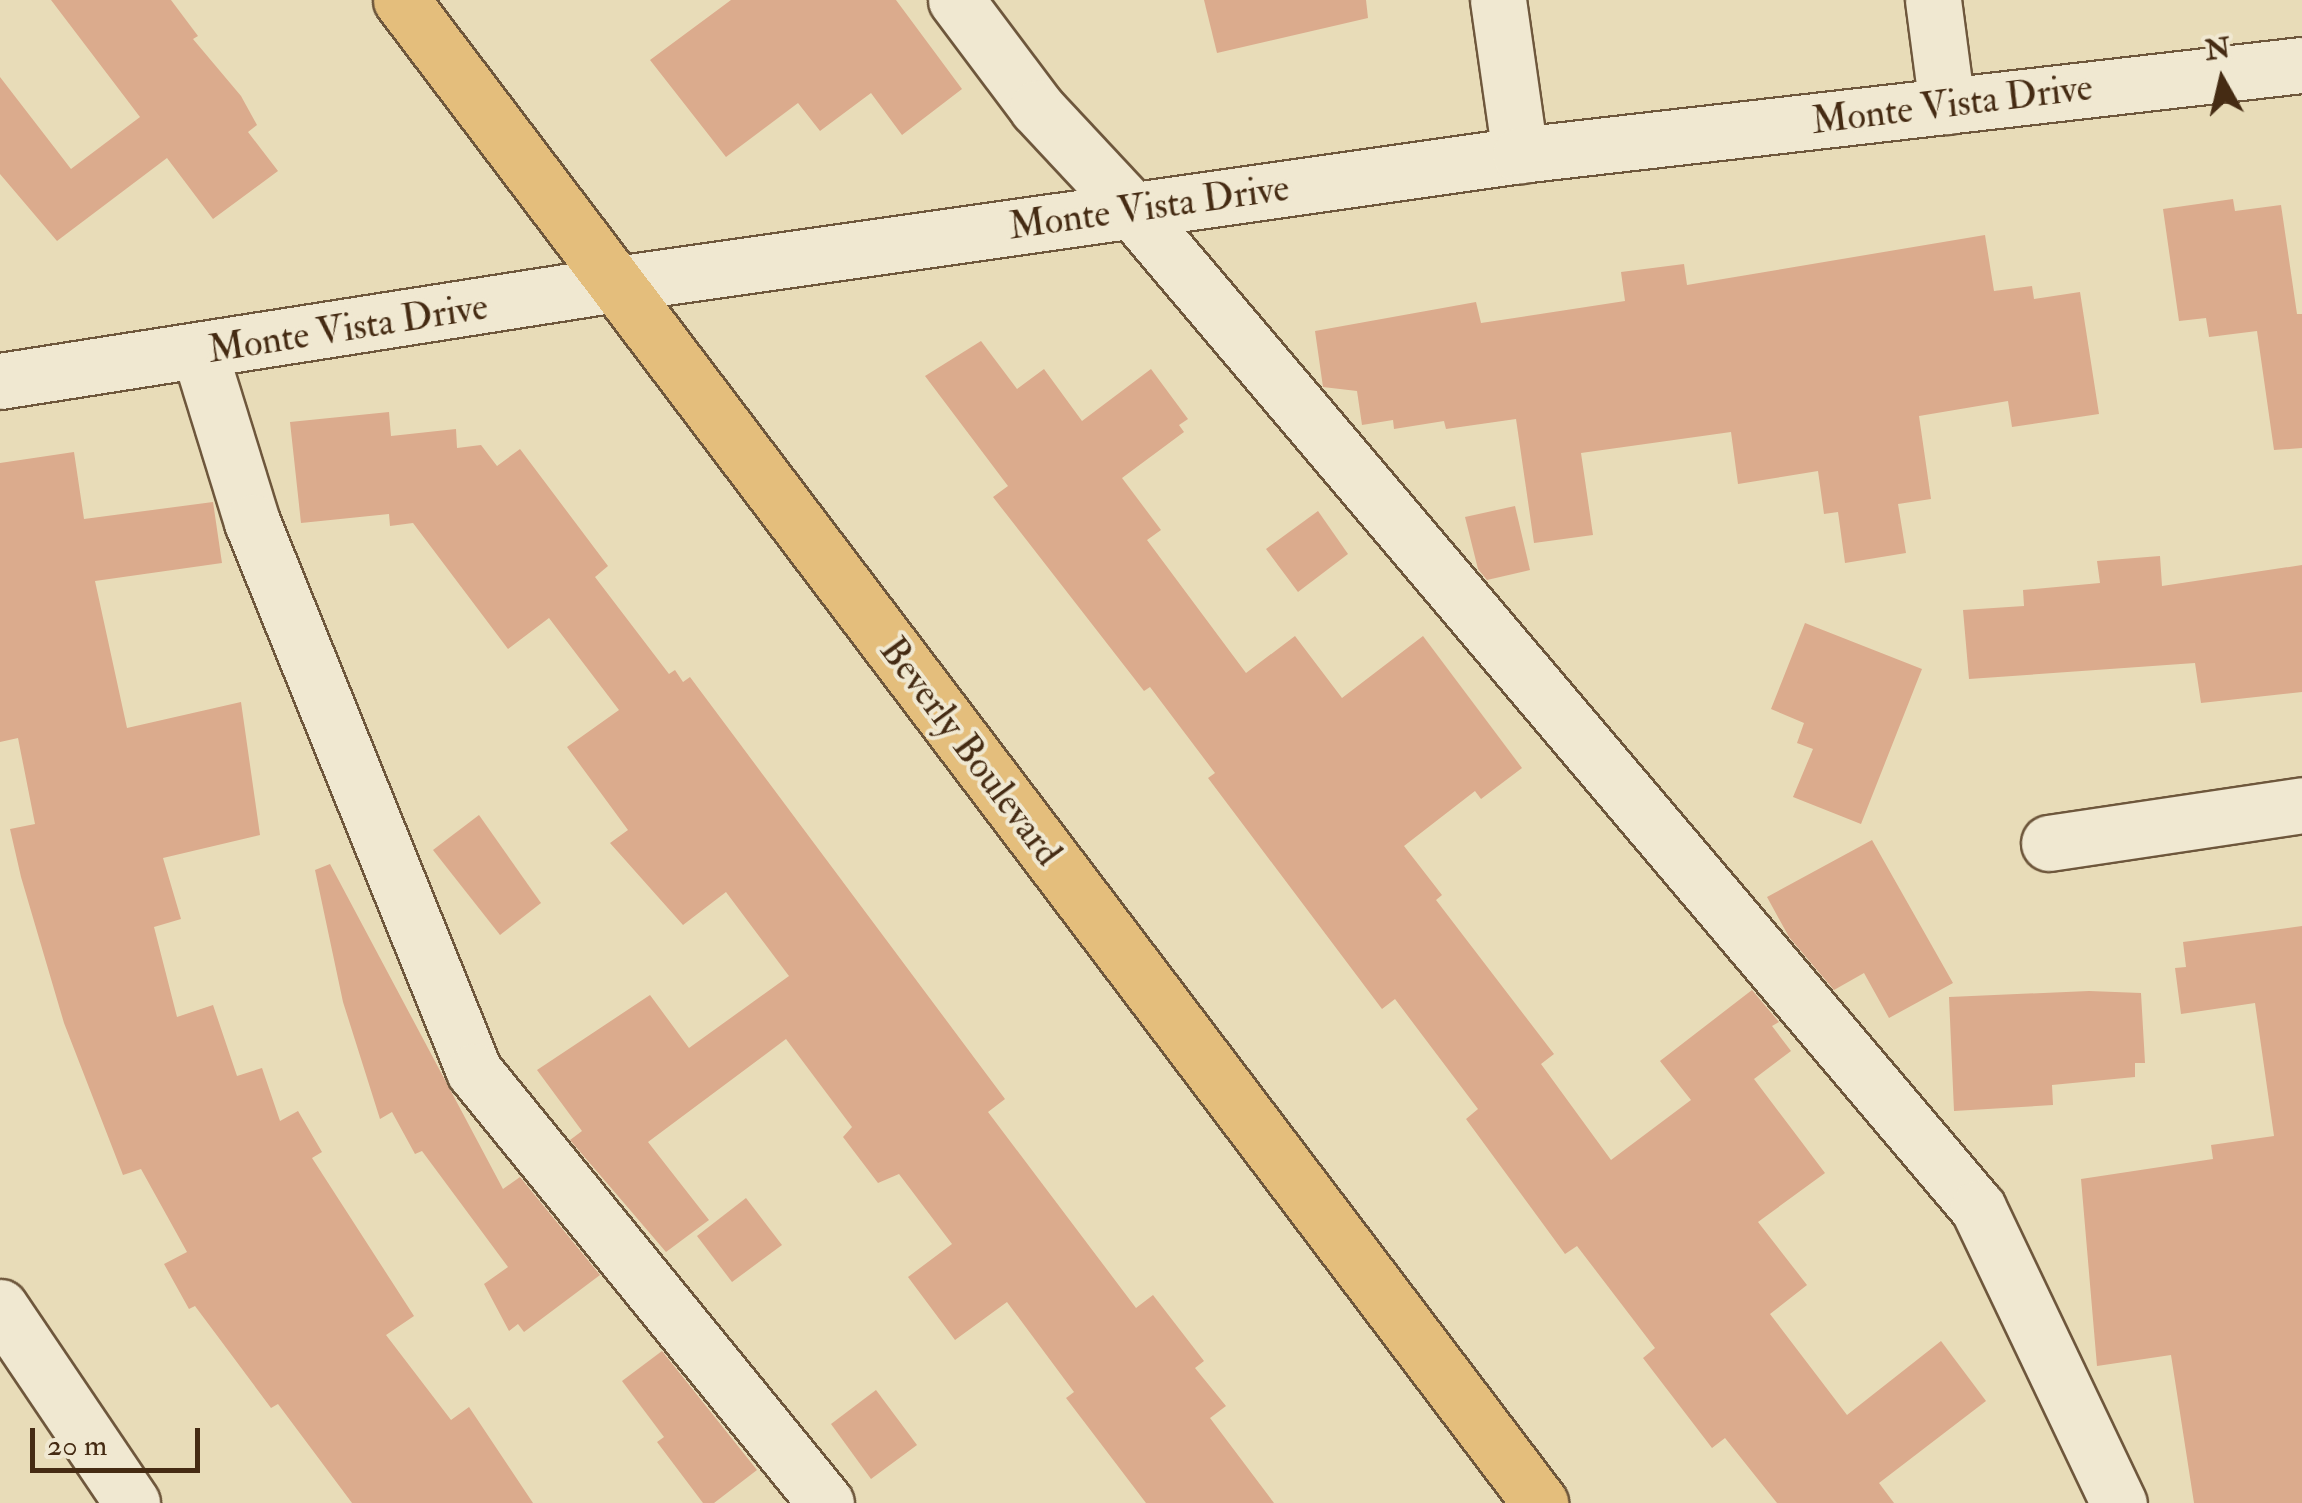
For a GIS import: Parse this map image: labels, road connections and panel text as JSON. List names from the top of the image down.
{
  "streets": {
    "main road": ["Beverly Boulevard"],
    "street": ["Monte Vista Drive"]
  },
  "crossings": [
    ["Monte Vista Drive", "Beverly Boulevard"]
  ],
  "scale_bar": "20 m",
  "north": "top"
}
